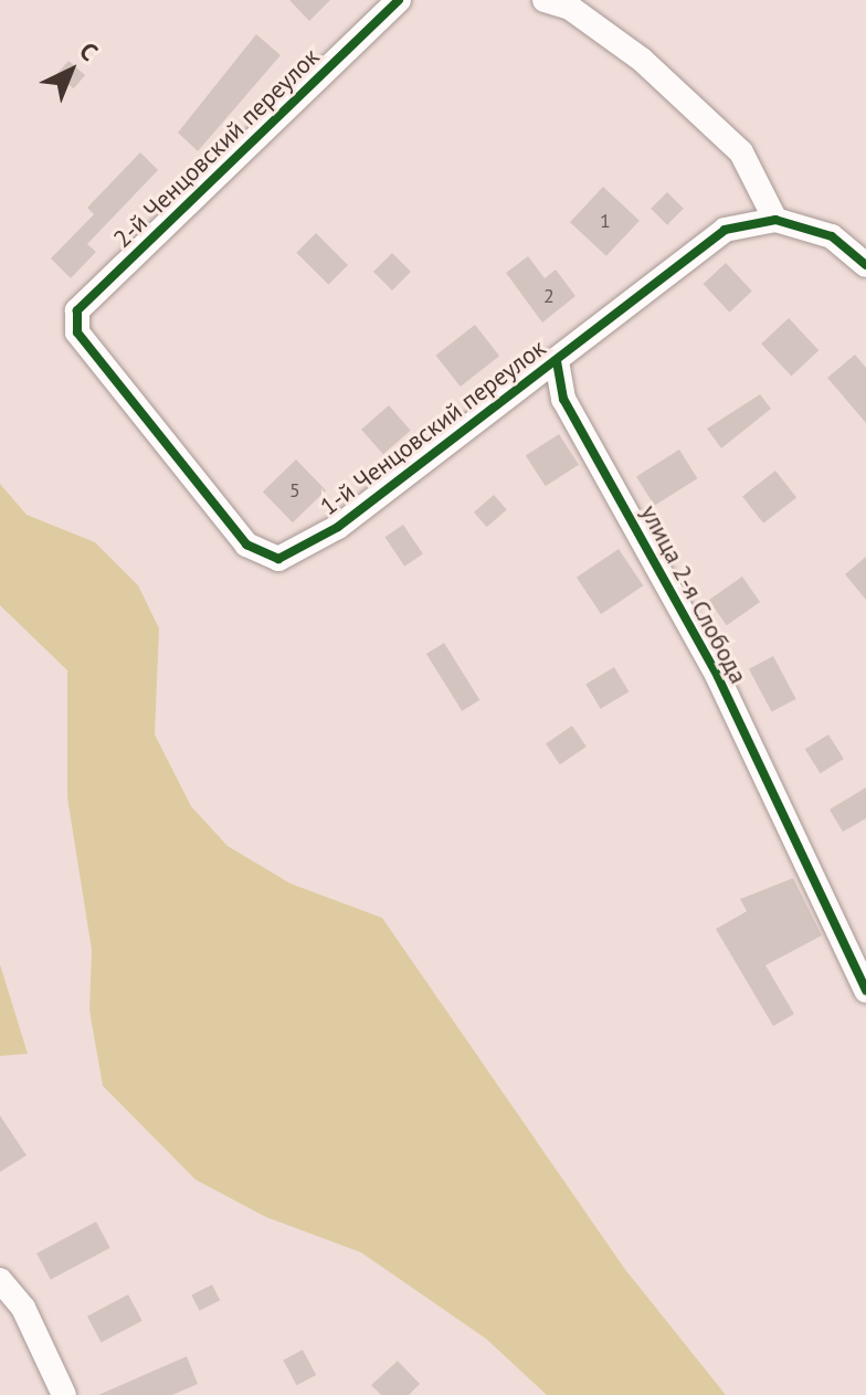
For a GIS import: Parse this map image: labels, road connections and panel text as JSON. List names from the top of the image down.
{
  "streets": {
    "street": ["2-й Ченцовский переулок", "1-й Ченцовский переулок", "улица 2-я Слобода"]
  },
  "crossings": [
    ["2-й Ченцовский переулок", "1-й Ченцовский переулок"],
    ["1-й Ченцовский переулок", "улица 2-я Слобода"]
  ],
  "house_numbers": ["1", "2", "5"],
  "north": "top right"
}
